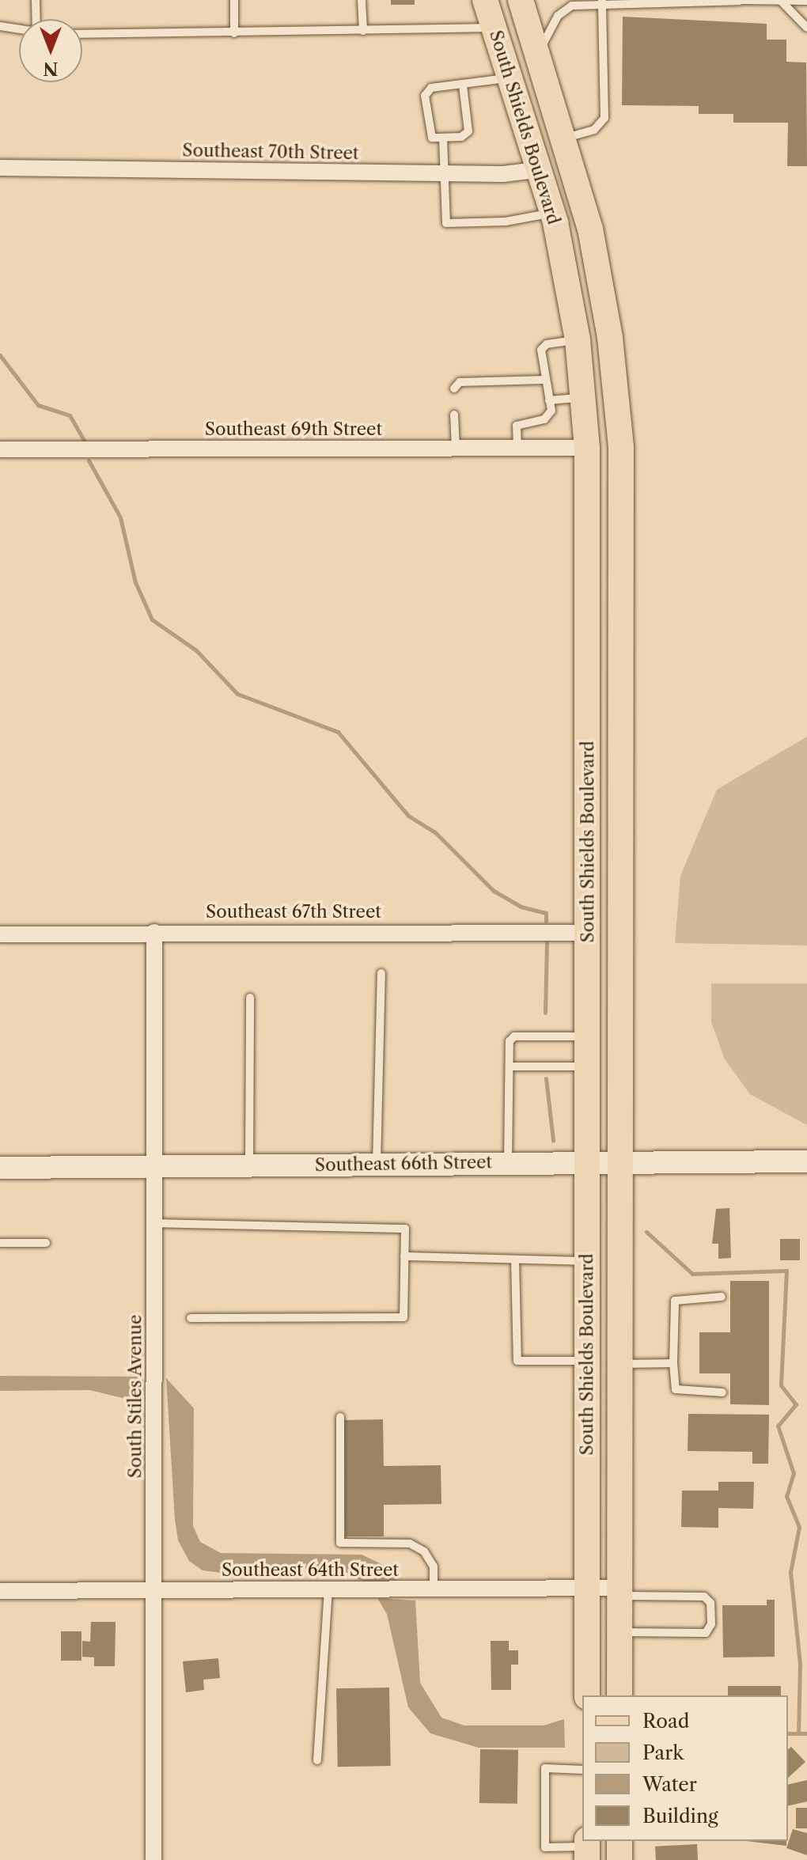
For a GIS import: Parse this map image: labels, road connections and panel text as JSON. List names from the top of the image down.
{
  "streets": {
    "main road": ["South Shields Boulevard"],
    "street": [
      "Southeast 70th Street",
      "Southeast 69th Street",
      "Southeast 67th Street",
      "Southeast 66th Street",
      "South Stiles Avenue",
      "Southeast 64th Street"
    ]
  },
  "crossings": [
    ["South Shields Boulevard", "Southeast 70th Street"],
    ["South Shields Boulevard", "Southeast 69th Street"],
    ["South Shields Boulevard", "Southeast 67th Street"],
    ["South Shields Boulevard", "Southeast 66th Street"],
    ["South Shields Boulevard", "Southeast 64th Street"],
    ["Southeast 67th Street", "South Stiles Avenue"],
    ["Southeast 66th Street", "South Stiles Avenue"],
    ["South Stiles Avenue", "Southeast 64th Street"]
  ],
  "legend": [
    "Road",
    "Park",
    "Water",
    "Building"
  ],
  "north": "bottom"
}
